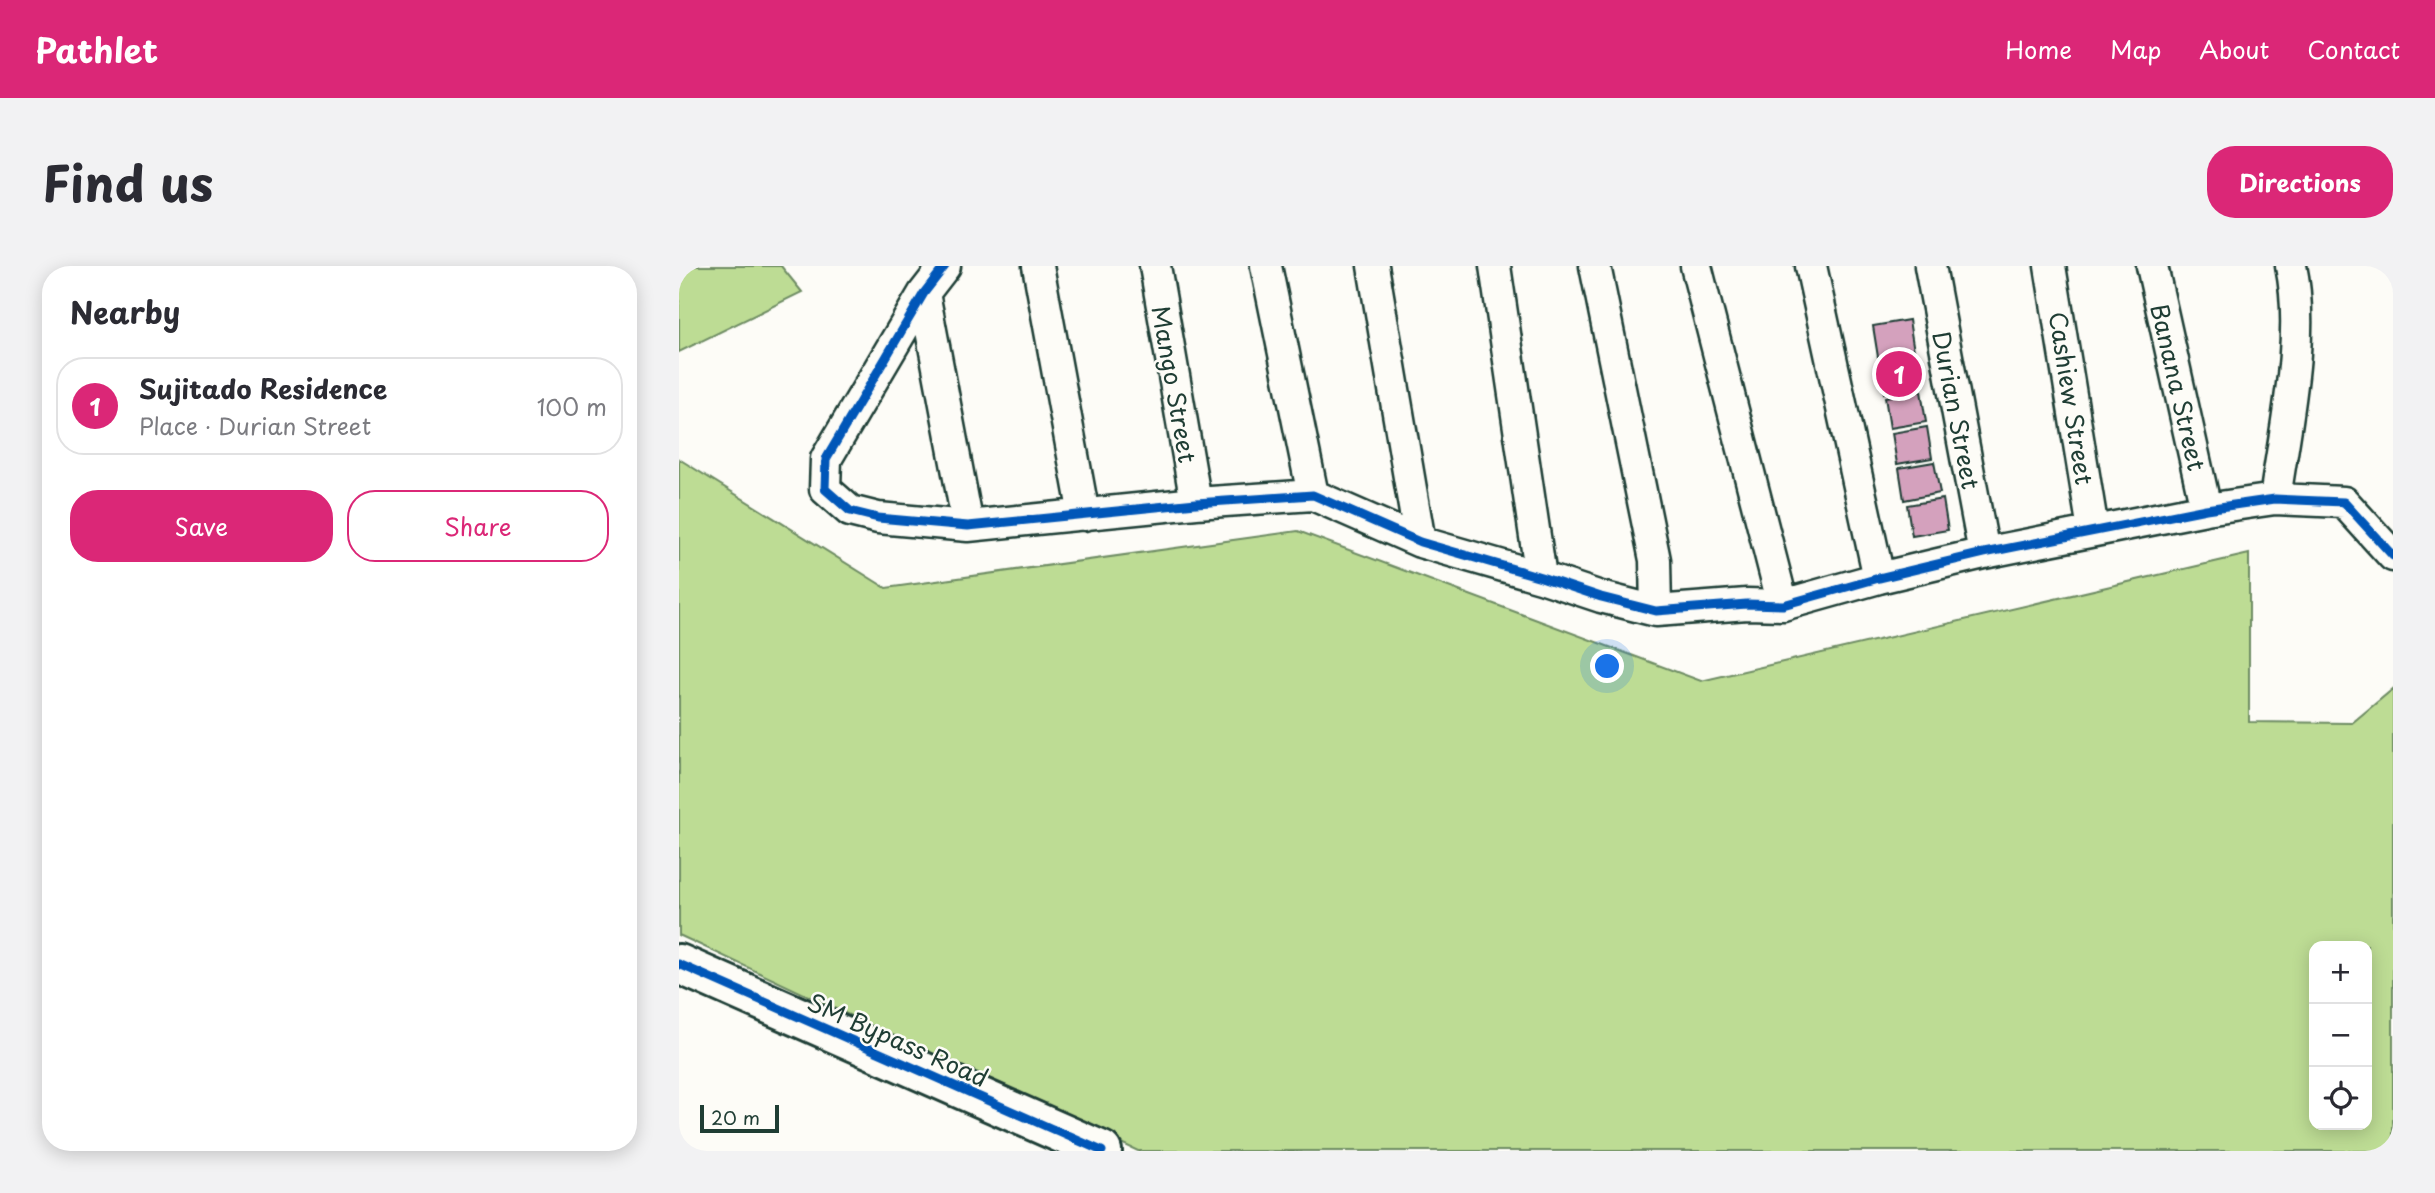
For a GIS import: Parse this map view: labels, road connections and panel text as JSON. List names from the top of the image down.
{
  "streets": {
    "street": [
      "Mango Street",
      "Banana Street",
      "Cashiew Street",
      "Durian Street",
      "SM Bypass Road"
    ]
  },
  "scale_bar": "20 m",
  "page": {
    "header": "Pathlet",
    "nav": [
      "Home",
      "Map",
      "About",
      "Contact"
    ],
    "title": "Find us",
    "buttons": [
      "Directions",
      ["Save", "Share"]
    ],
    "heading": "Nearby",
    "pins": "1",
    "list": [
      {
        "mark": "1",
        "name": "Sujitado Residence",
        "note": "Place · Durian Street",
        "value": "100 m"
      }
    ],
    "map_buttons": ["+", "−"],
    "scale": "20 m"
  }
}
